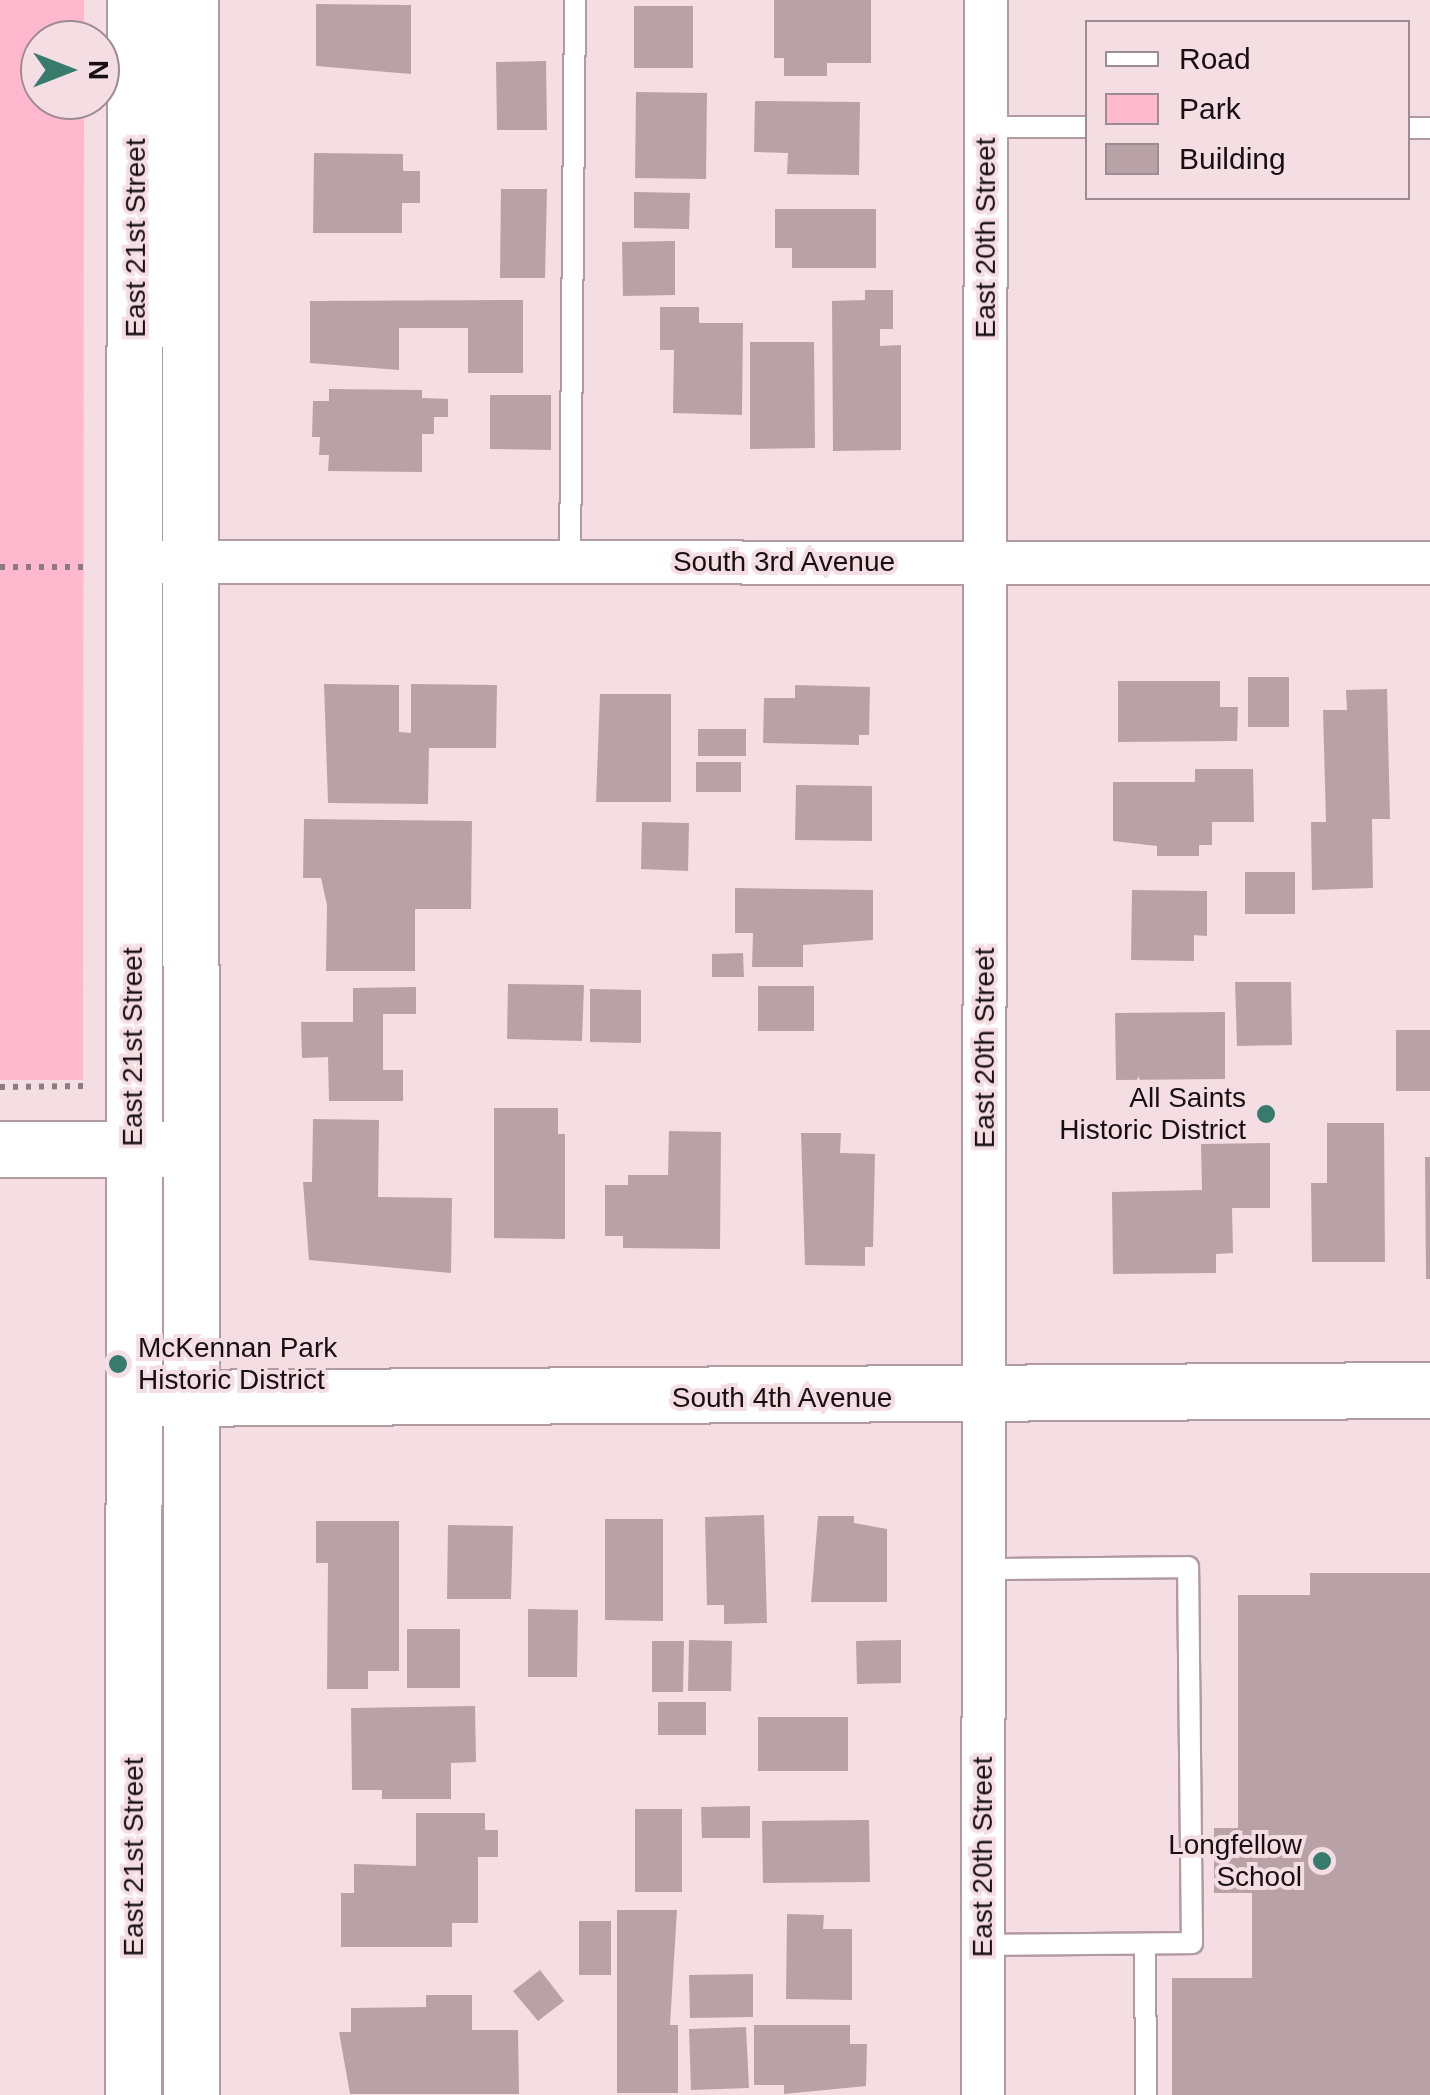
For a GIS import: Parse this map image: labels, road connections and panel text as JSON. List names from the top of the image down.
{
  "streets": {
    "street": [
      "East 21st Street",
      "East 20th Street",
      "South 3rd Avenue",
      "South 4th Avenue"
    ]
  },
  "crossings": [
    ["East 21st Street", "South 3rd Avenue"],
    ["East 21st Street", "South 4th Avenue"],
    ["East 20th Street", "South 3rd Avenue"],
    ["East 20th Street", "South 4th Avenue"]
  ],
  "places": ["All Saints Historic District", "McKennan Park Historic District", "Longfellow School"],
  "legend": ["Road", "Park", "Building"],
  "north": "right"
}
